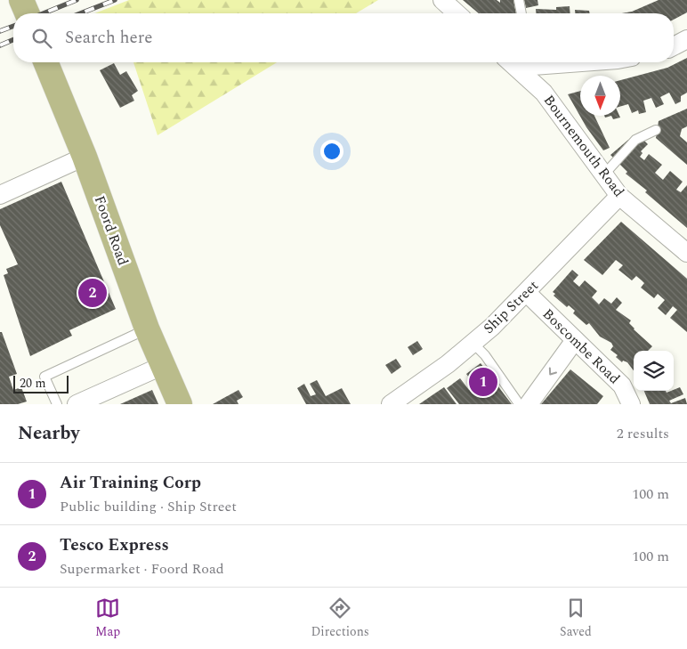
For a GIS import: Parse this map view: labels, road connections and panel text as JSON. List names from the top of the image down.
{
  "streets": {
    "main road": ["Foord Road"],
    "street": ["Bournemouth Road", "Ship Street", "Boscombe Road"]
  },
  "crossings": [
    ["Bournemouth Road", "Ship Street"],
    ["Ship Street", "Boscombe Road"]
  ],
  "scale_bar": "20 m",
  "north": "bottom",
  "page": {
    "search": "Search here",
    "pins": ["2", "1"],
    "scale": "20 m",
    "heading": ["Nearby", "2 results"],
    "list": [
      {
        "mark": "1",
        "name": "Air Training Corp",
        "note": "Public building · Ship Street",
        "value": "100 m"
      },
      {
        "mark": "2",
        "name": "Tesco Express",
        "note": "Supermarket · Foord Road",
        "value": "100 m"
      }
    ],
    "nav": ["Map", "Directions", "Saved"]
  }
}
